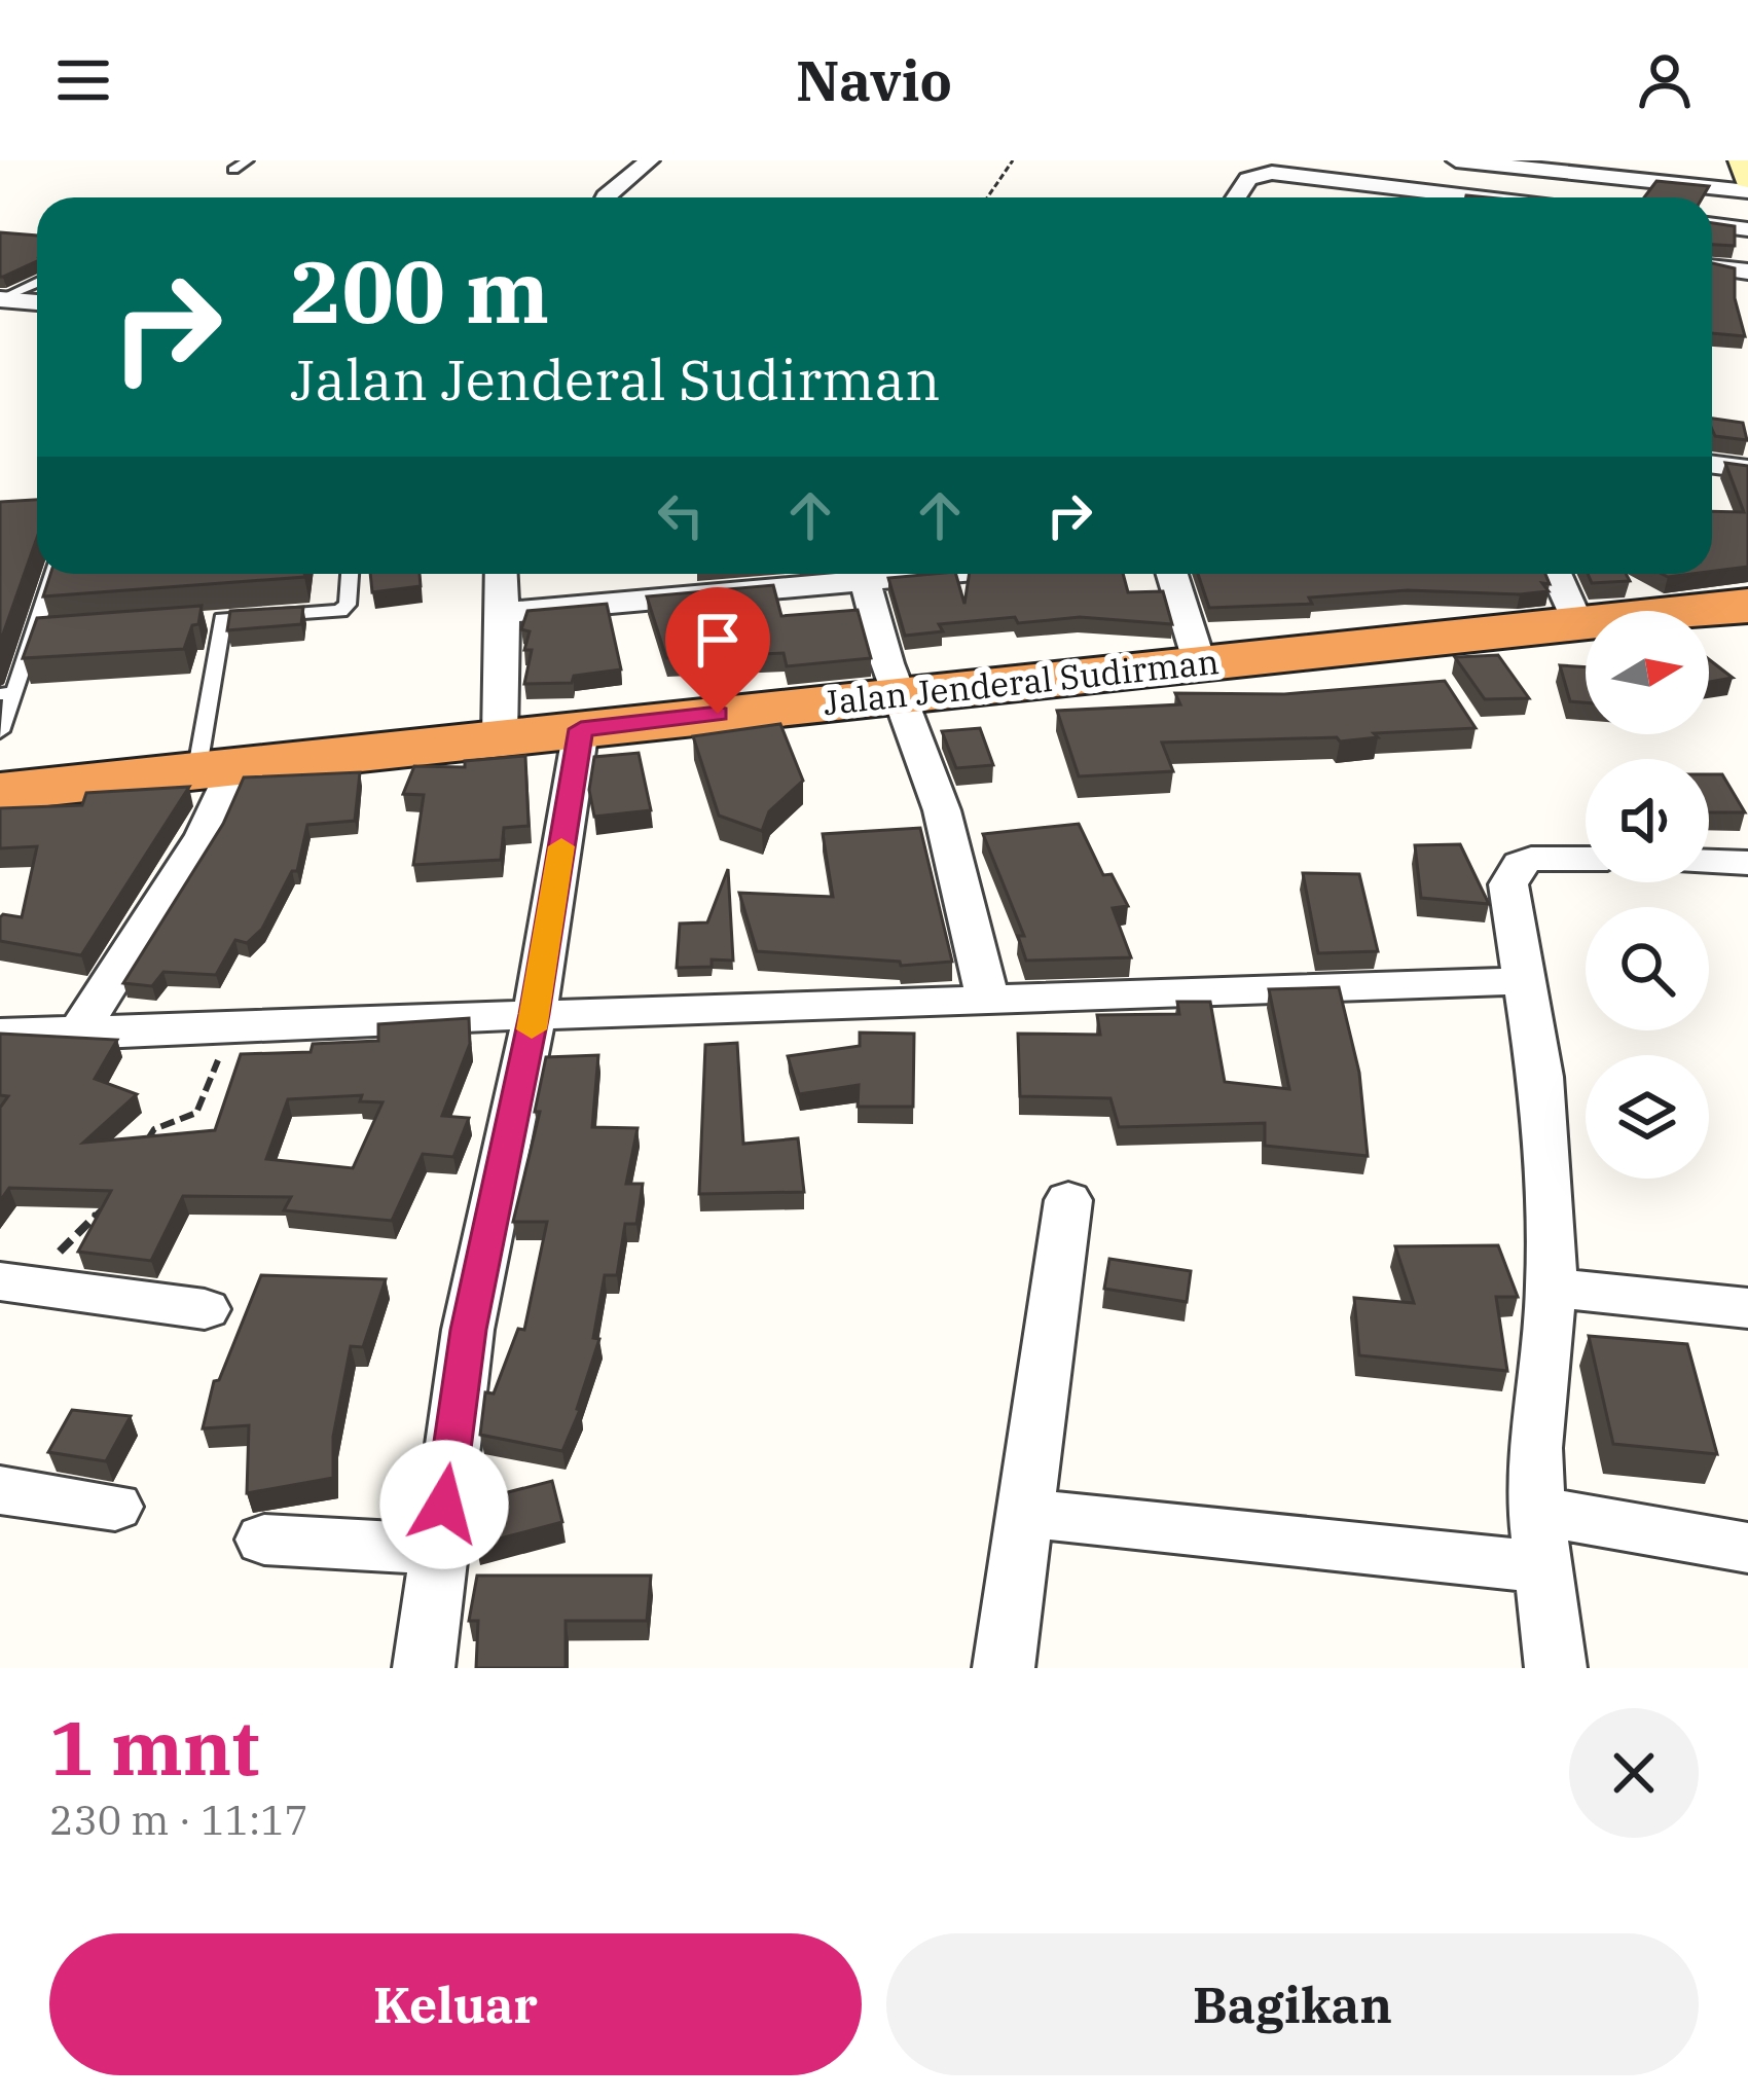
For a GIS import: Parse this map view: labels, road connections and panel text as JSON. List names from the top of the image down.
{
  "streets": {
    "highway": ["Jalan Jenderal Sudirman"]
  },
  "north": "right",
  "page": {
    "header": "Navio",
    "turn": ["200 m", "Jalan Jenderal Sudirman"],
    "heading": ["1 mnt", "230 m · 11:17"],
    "buttons": ["Keluar", "Bagikan"]
  }
}
